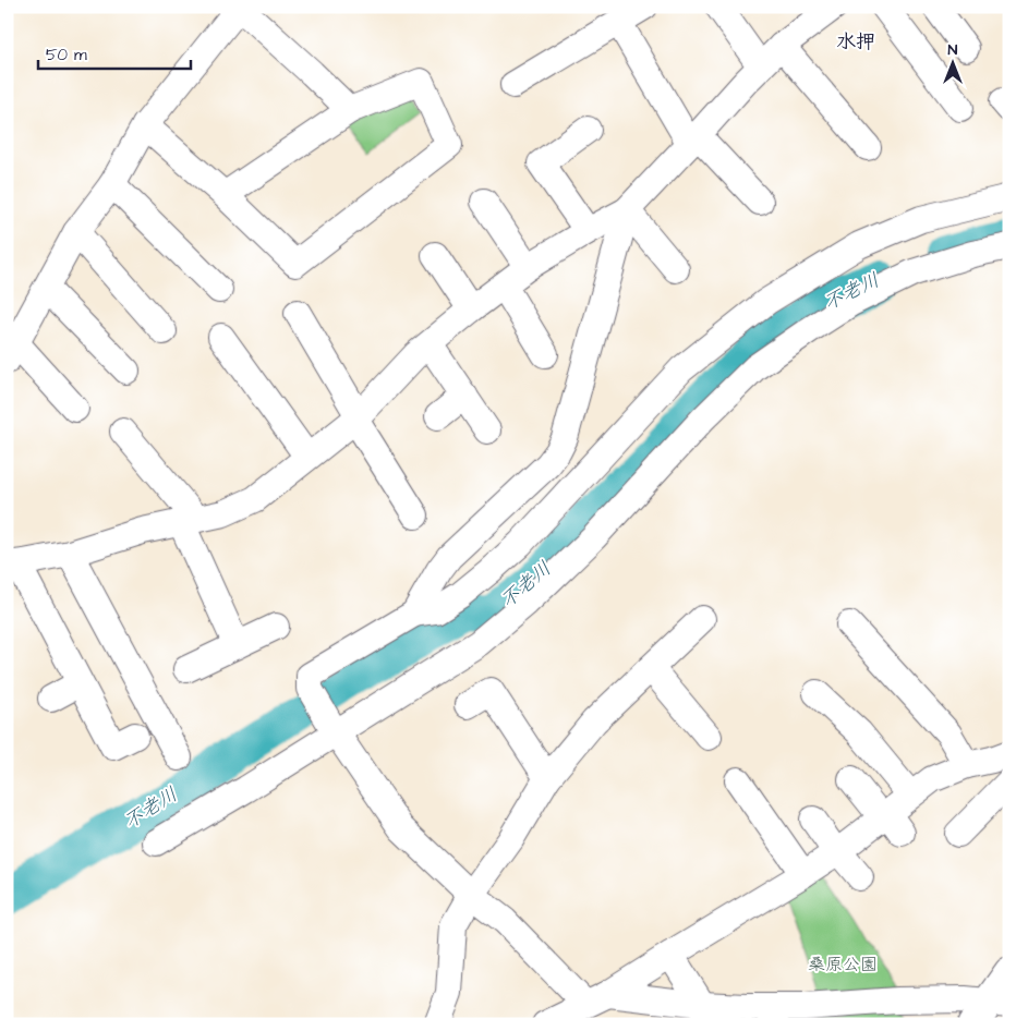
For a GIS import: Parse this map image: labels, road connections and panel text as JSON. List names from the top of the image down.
{
  "districts": ["水押"],
  "water": ["不老川"],
  "parks": ["桑原公園"],
  "scale_bar": "50 m",
  "north": "top"
}
